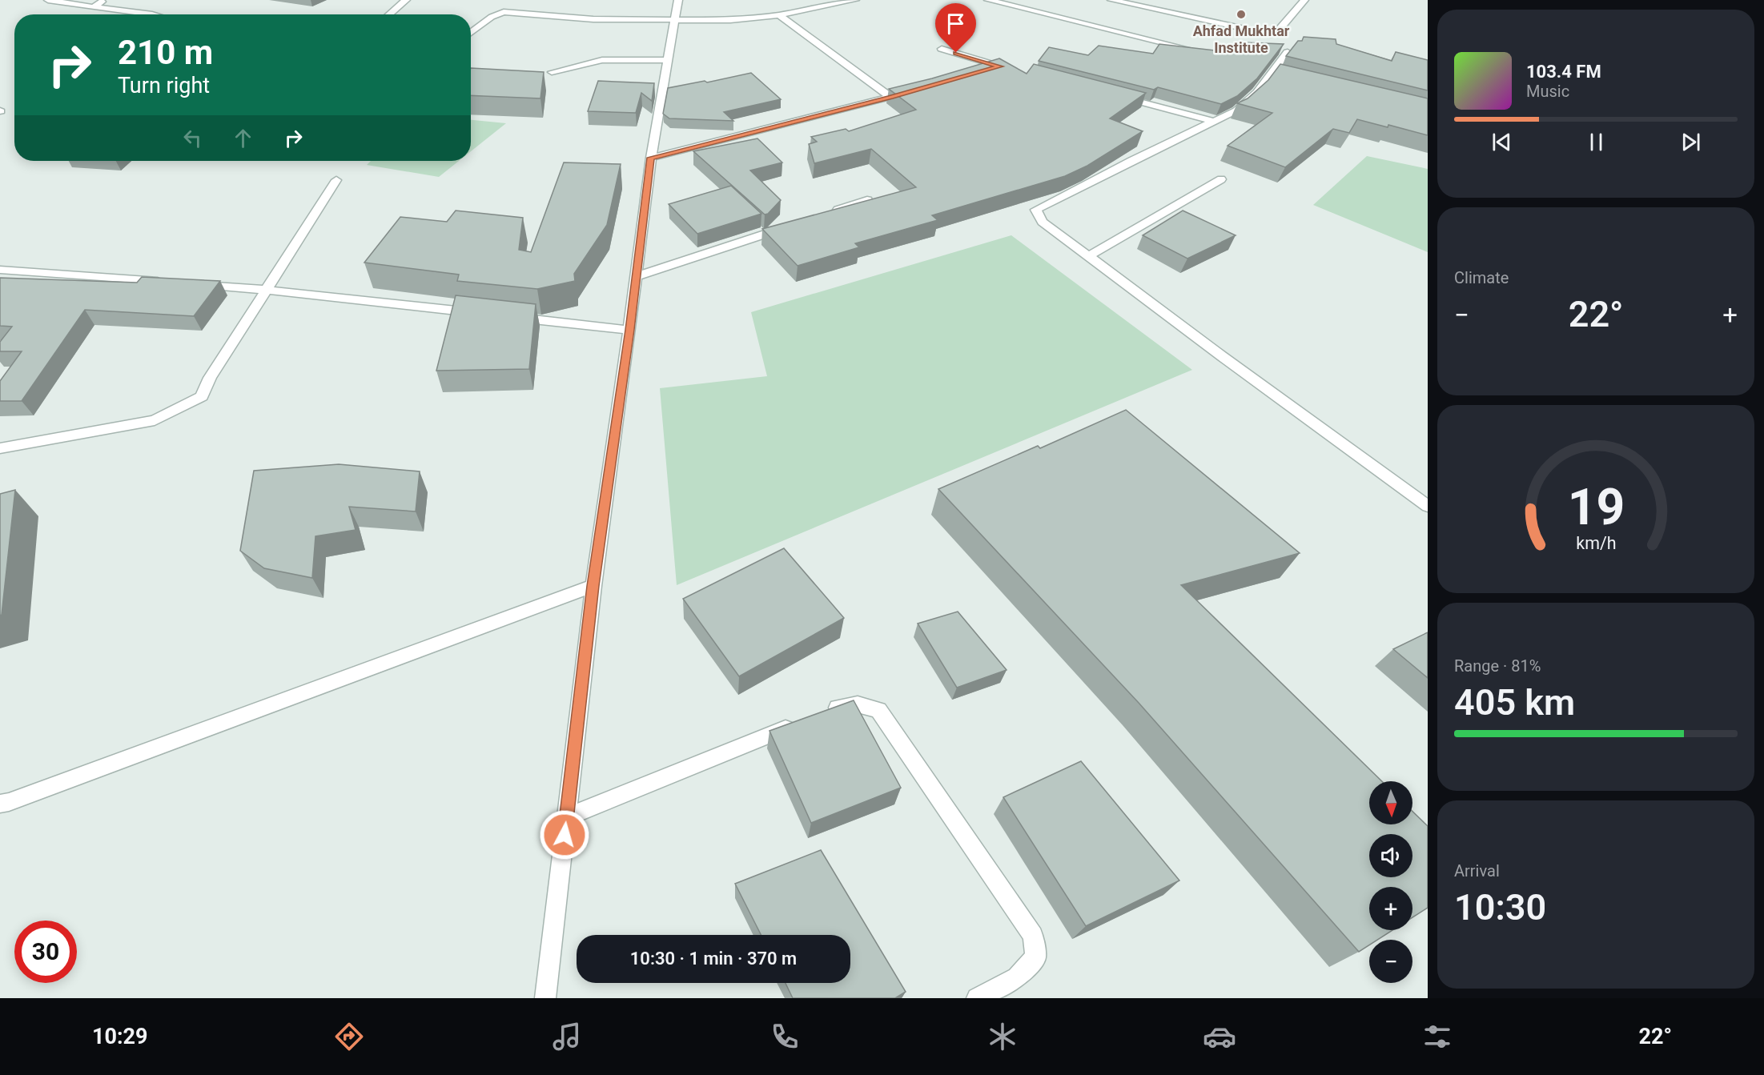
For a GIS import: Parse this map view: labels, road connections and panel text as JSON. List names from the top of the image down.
{
  "places": ["Ahfad Mukhtar Institute"],
  "north": "bottom",
  "page": {
    "turn": ["210 m", "Turn right"],
    "song": ["103.4 FM", "Music"],
    "tile": [
      "Climate",
      ["Range · 81%", "405 km"],
      ["Arrival", "10:30"]
    ],
    "heat": ["−", "22°", "+"],
    "map_buttons": ["+", "−"],
    "limit": "30",
    "trip": "10:30 · 1 min · 370 m",
    "tabs": ["10:29", "22°"],
    "gauge": ["19", "km/h"]
  }
}
